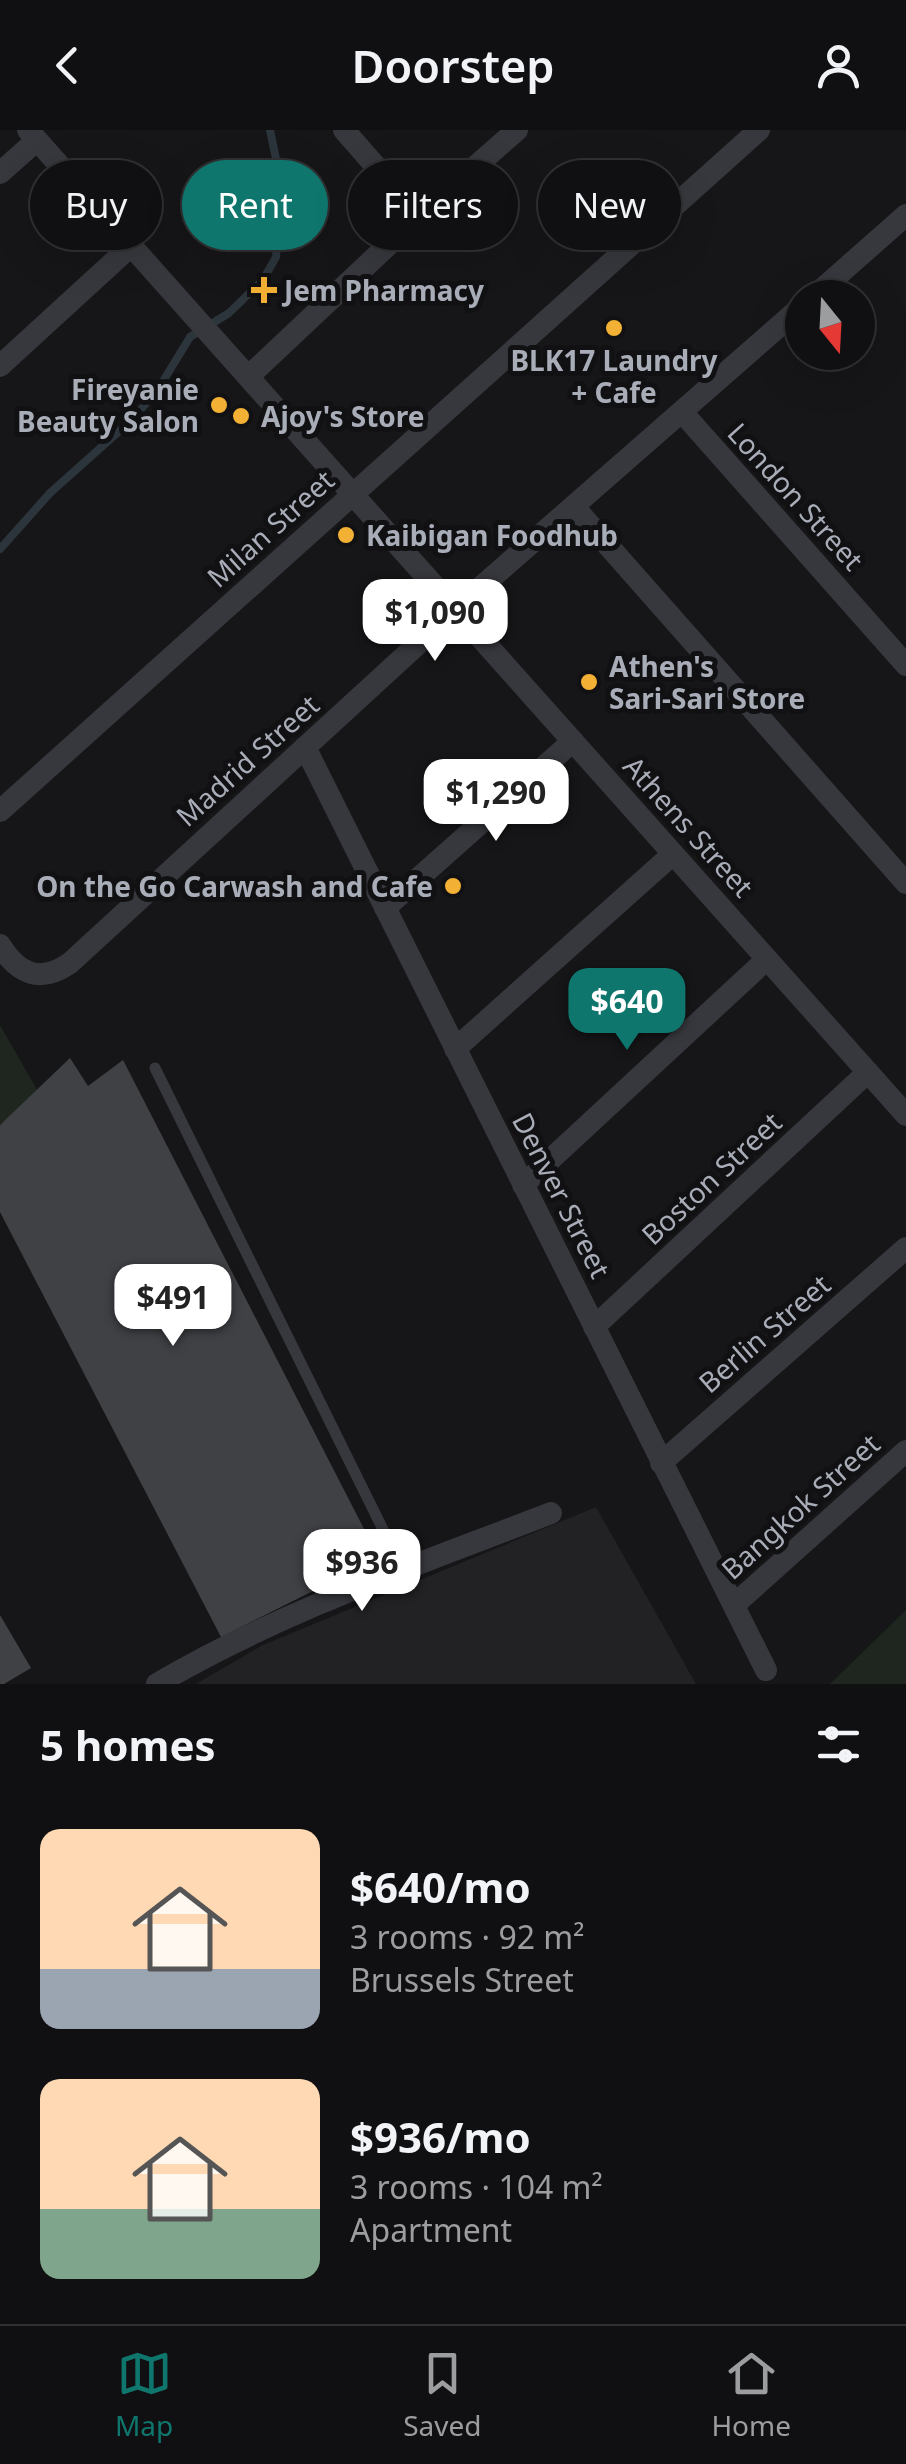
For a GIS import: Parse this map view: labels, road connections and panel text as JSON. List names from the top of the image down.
{
  "streets": {
    "street": [
      "London Street",
      "Milan Street",
      "Madrid Street",
      "Athens Street",
      "Boston Street",
      "Denver Street",
      "Berlin Street",
      "Bangkok Street"
    ]
  },
  "crossings": [
    ["London Street", "Madrid Street"],
    ["Milan Street", "Athens Street"],
    ["Madrid Street", "Athens Street"],
    ["Madrid Street", "Denver Street"],
    ["Athens Street", "Boston Street"],
    ["Boston Street", "Denver Street"],
    ["Denver Street", "Berlin Street"],
    ["Denver Street", "Bangkok Street"]
  ],
  "places": {
    "health": ["Jem Pharmacy"],
    "other": [
      "BLK17 Laundry + Cafe",
      "Fireyanie Beauty Salon",
      "Ajoy's Store",
      "Kaibigan Foodhub",
      "Athen's Sari-Sari Store",
      "On the Go Carwash and Cafe"
    ]
  },
  "north": "bottom",
  "page": {
    "header": "Doorstep",
    "chip": [
      "Buy",
      "Rent",
      "Filters",
      "New"
    ],
    "price": [
      "$1,090",
      "$1,290",
      "$640",
      "$491",
      "$936"
    ],
    "heading": "5 homes",
    "list": [
      {
        "name": "$640/mo",
        "note": "3 rooms · 92 m² · Brussels Street"
      },
      {
        "name": "$936/mo",
        "note": "3 rooms · 104 m² · Apartment"
      }
    ],
    "tabs": ["Map", "Saved", "Home"]
  }
}
